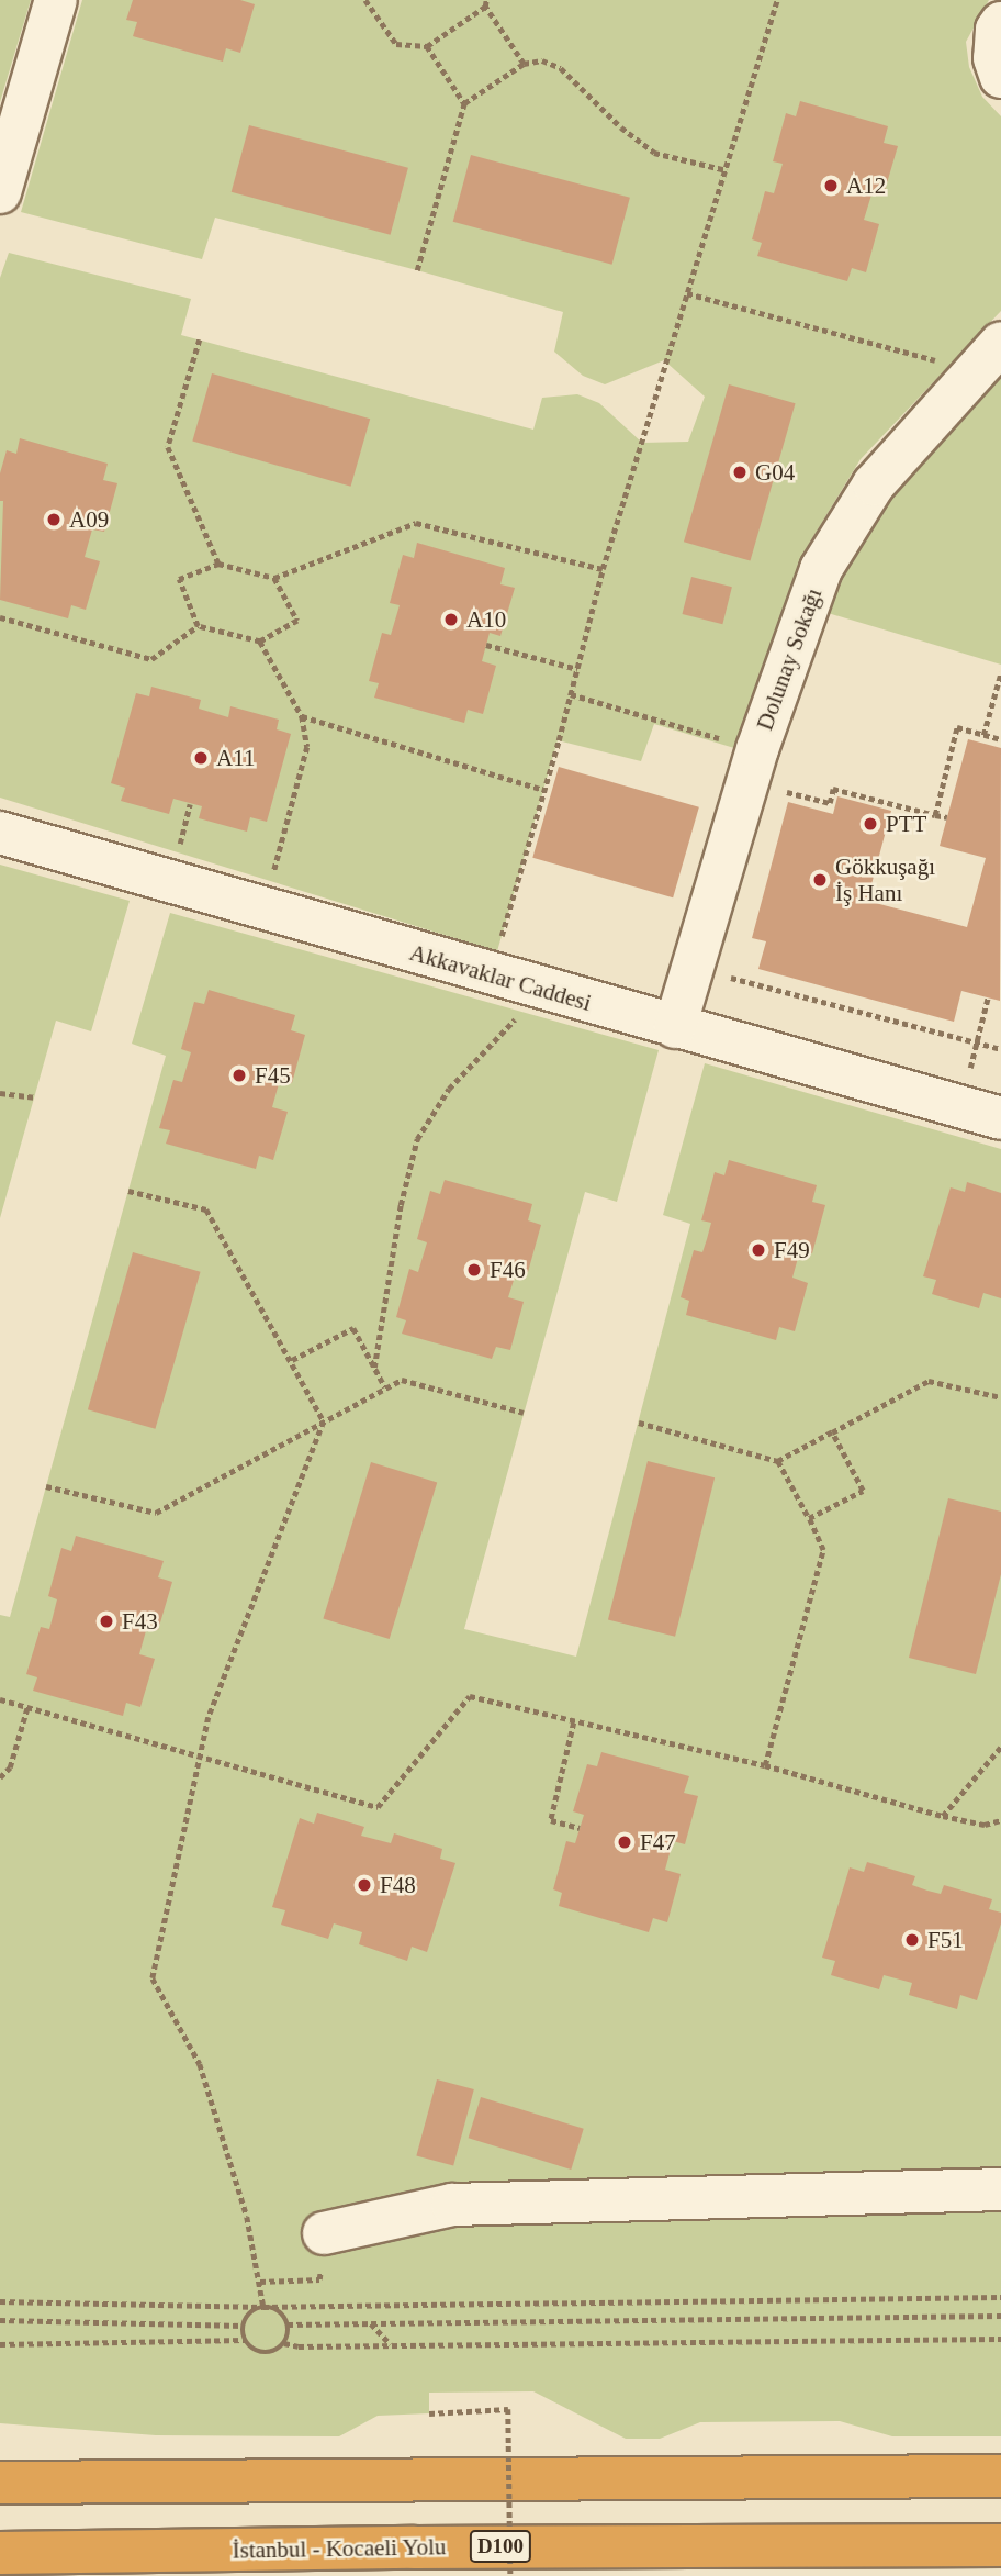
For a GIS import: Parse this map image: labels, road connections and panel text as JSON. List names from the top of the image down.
{
  "streets": {
    "highway": ["D100", "İstanbul - Kocaeli Yolu"],
    "street": ["Dolunay Sokağı", "Akkavaklar Caddesi"]
  },
  "crossings": [
    ["Dolunay Sokağı", "Akkavaklar Caddesi"]
  ],
  "places": [
    "A12",
    "G04",
    "A09",
    "A10",
    "A11",
    "PTT",
    "Gökkuşağı İş Hanı",
    "F45",
    "F49",
    "F46",
    "F43",
    "F47",
    "F48",
    "F51"
  ]
}
